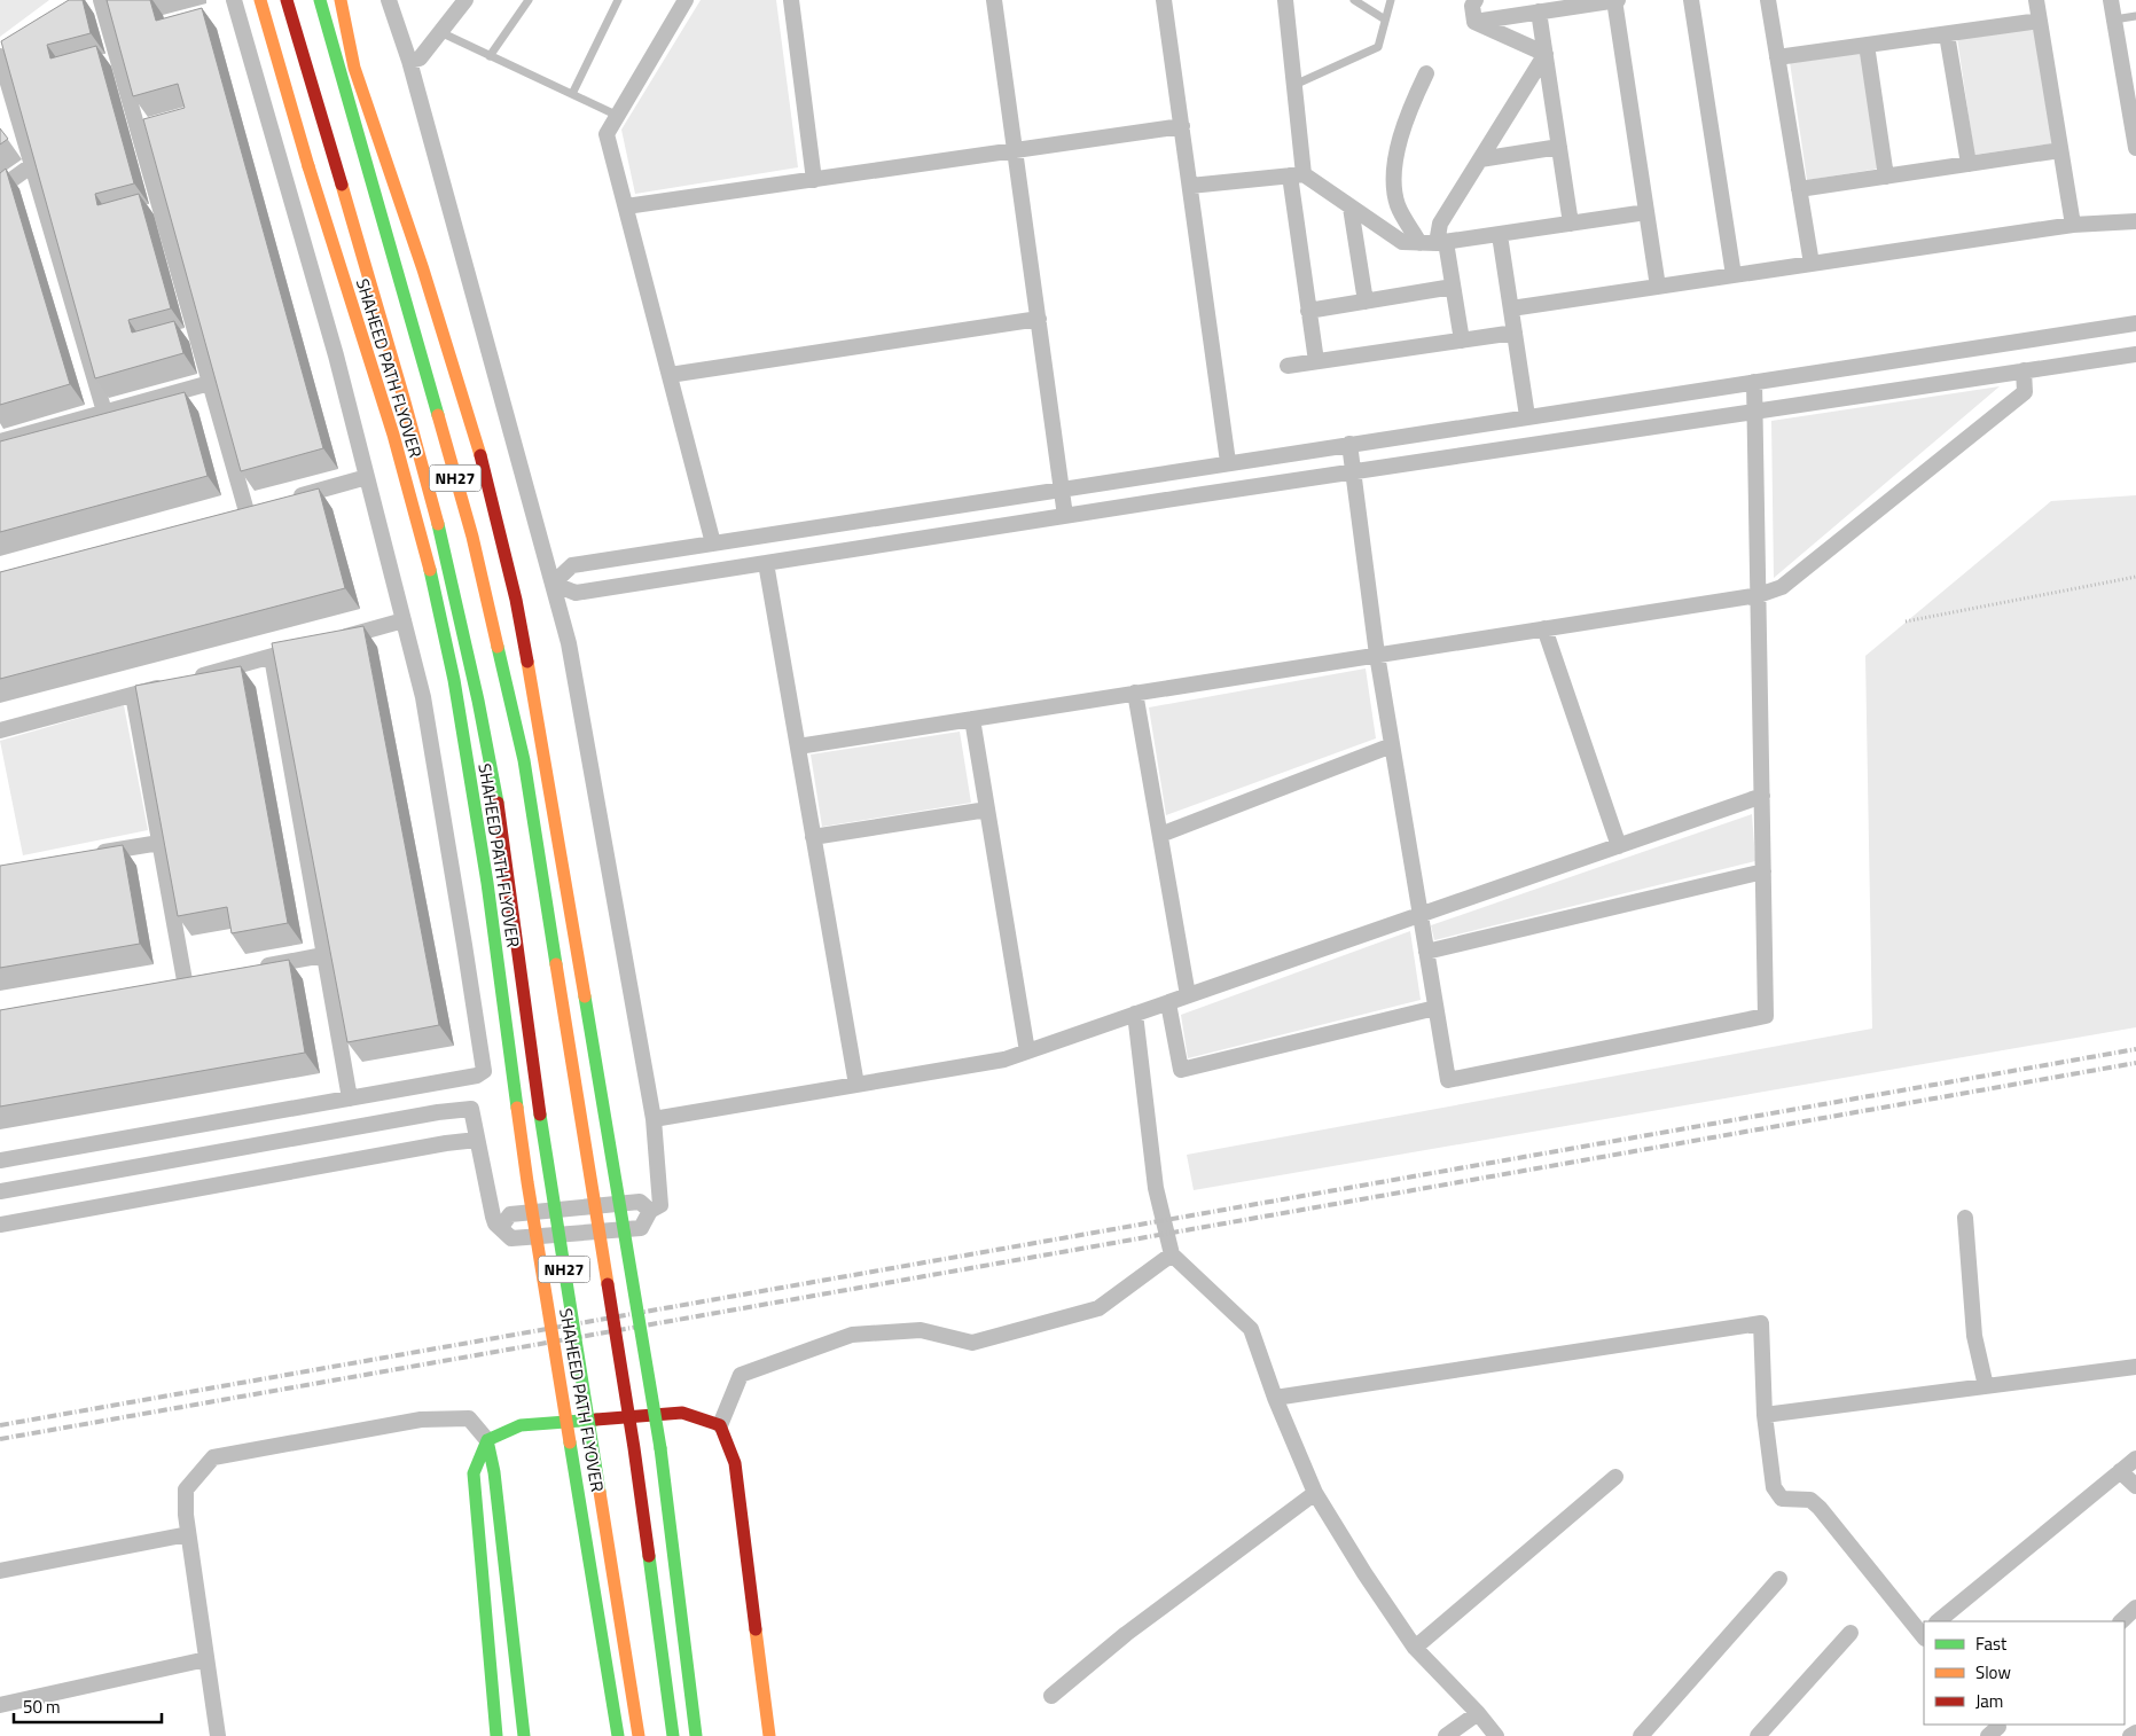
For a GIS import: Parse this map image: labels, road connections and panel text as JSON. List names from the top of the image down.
{
  "streets": {
    "main road": ["SHAHEED PATH FLYOVER", "NH27"]
  },
  "legend": ["Fast", "Slow", "Jam"],
  "scale_bar": "50 m"
}
